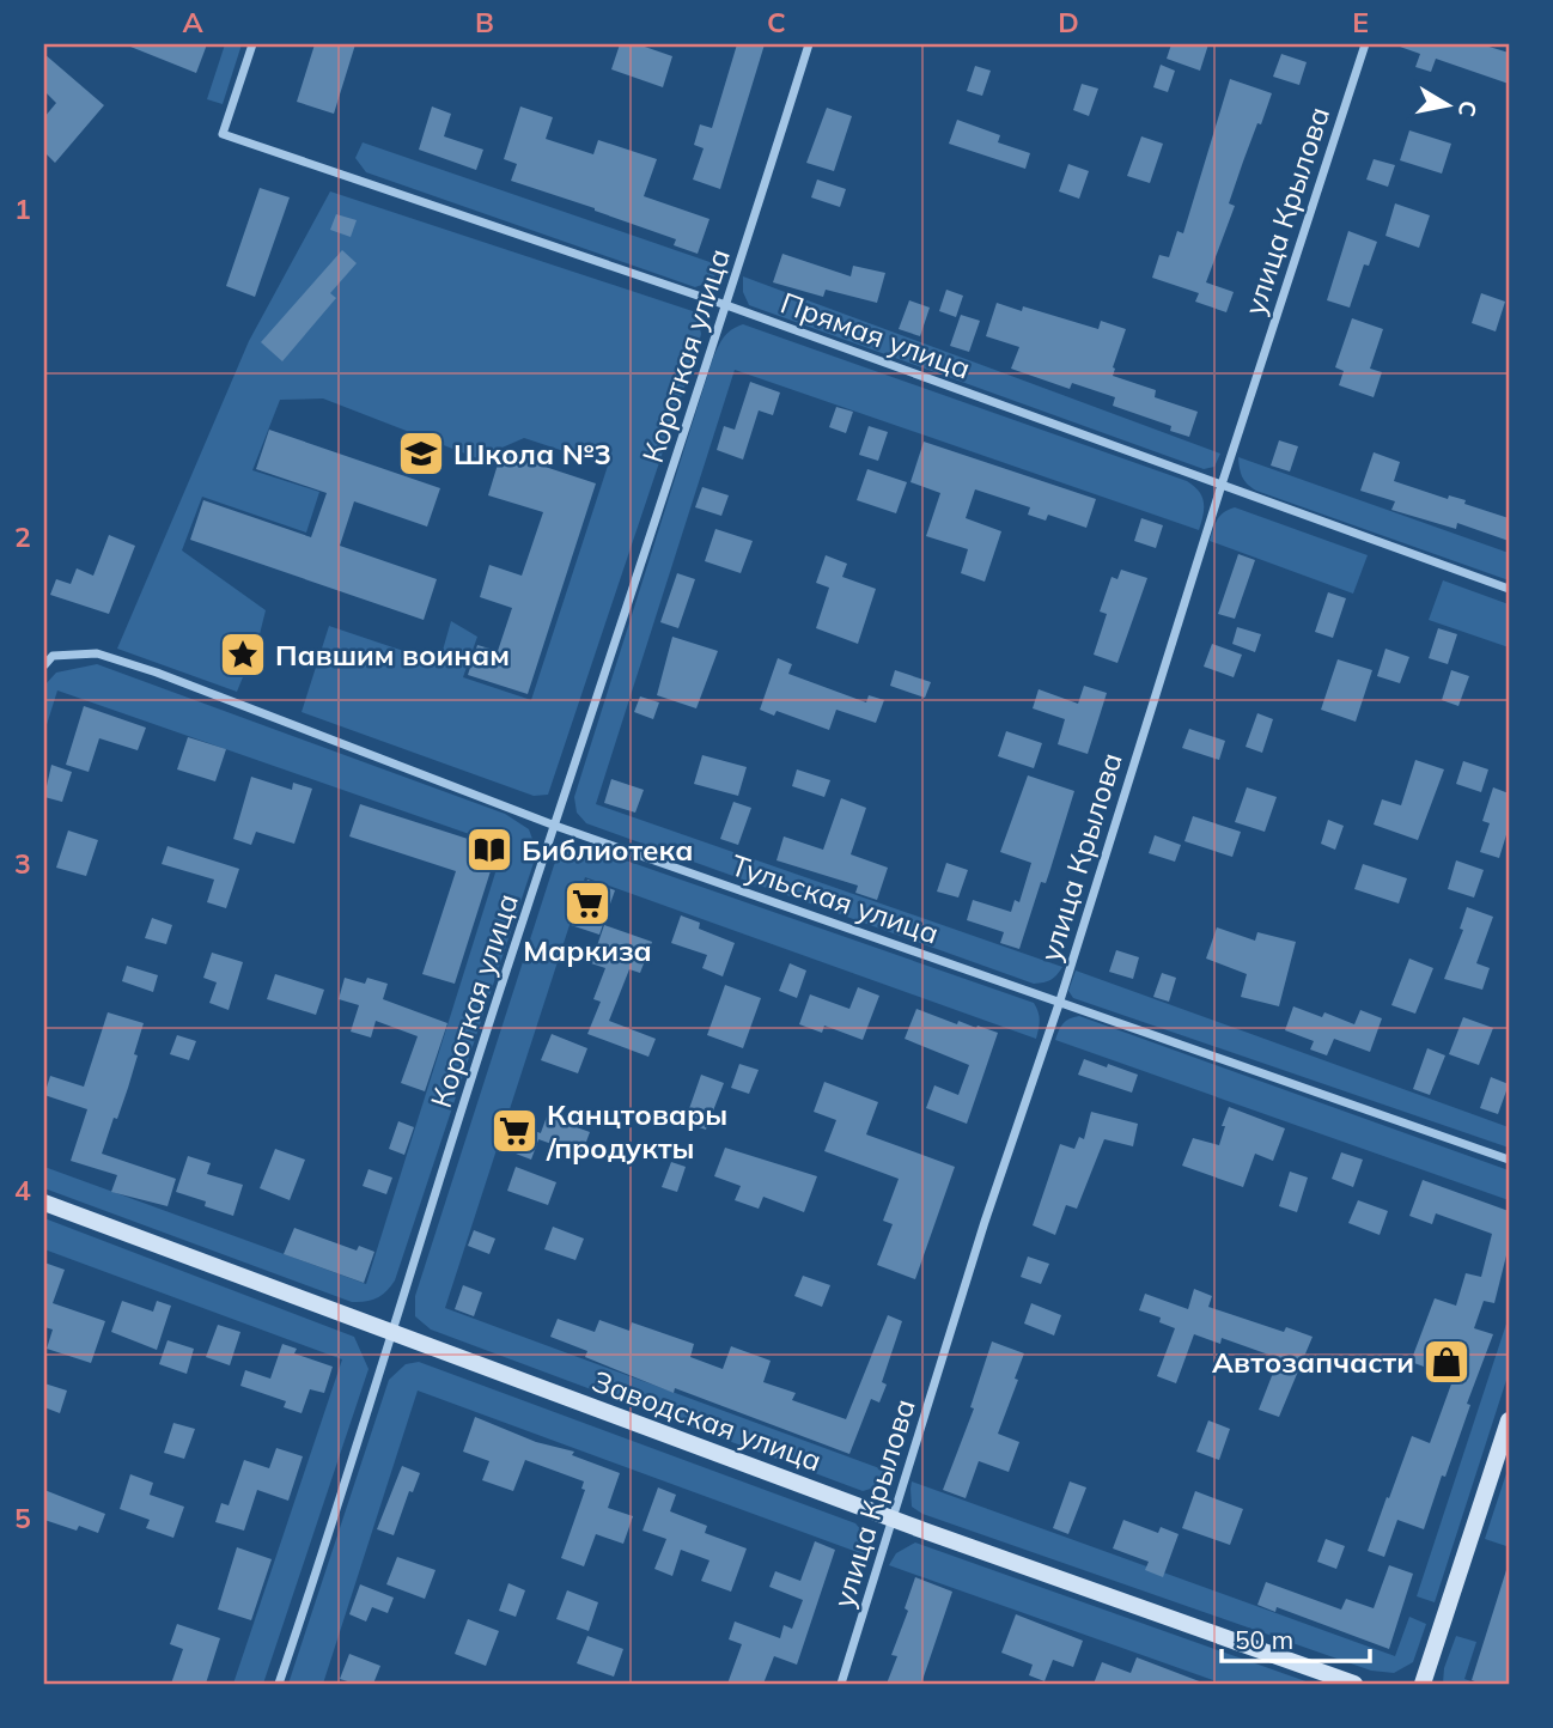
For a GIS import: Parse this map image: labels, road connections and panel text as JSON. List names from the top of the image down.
{
  "streets": {
    "main road": ["Заводская улица"],
    "street": [
      "улица Крылова",
      "Прямая улица",
      "Короткая улица",
      "Тульская улица"
    ]
  },
  "crossings": [
    ["улица Крылова", "Прямая улица"],
    ["улица Крылова", "Тульская улица"],
    ["улица Крылова", "Заводская улица"],
    ["Прямая улица", "Короткая улица"],
    ["Короткая улица", "Тульская улица"],
    ["Короткая улица", "Заводская улица"]
  ],
  "places": {
    "school or university": ["Школа №3"],
    "place": ["Павшим воинам"],
    "library": ["Библиотека"],
    "supermarket": ["Маркиза", "Канцтовары /продукты"],
    "shop": ["Автозапчасти"]
  },
  "scale_bar": "50 m",
  "north": "right",
  "grid": {
    "columns": [
      "A",
      "B",
      "C",
      "D",
      "E"
    ],
    "rows": [
      "1",
      "2",
      "3",
      "4",
      "5"
    ]
  }
}
